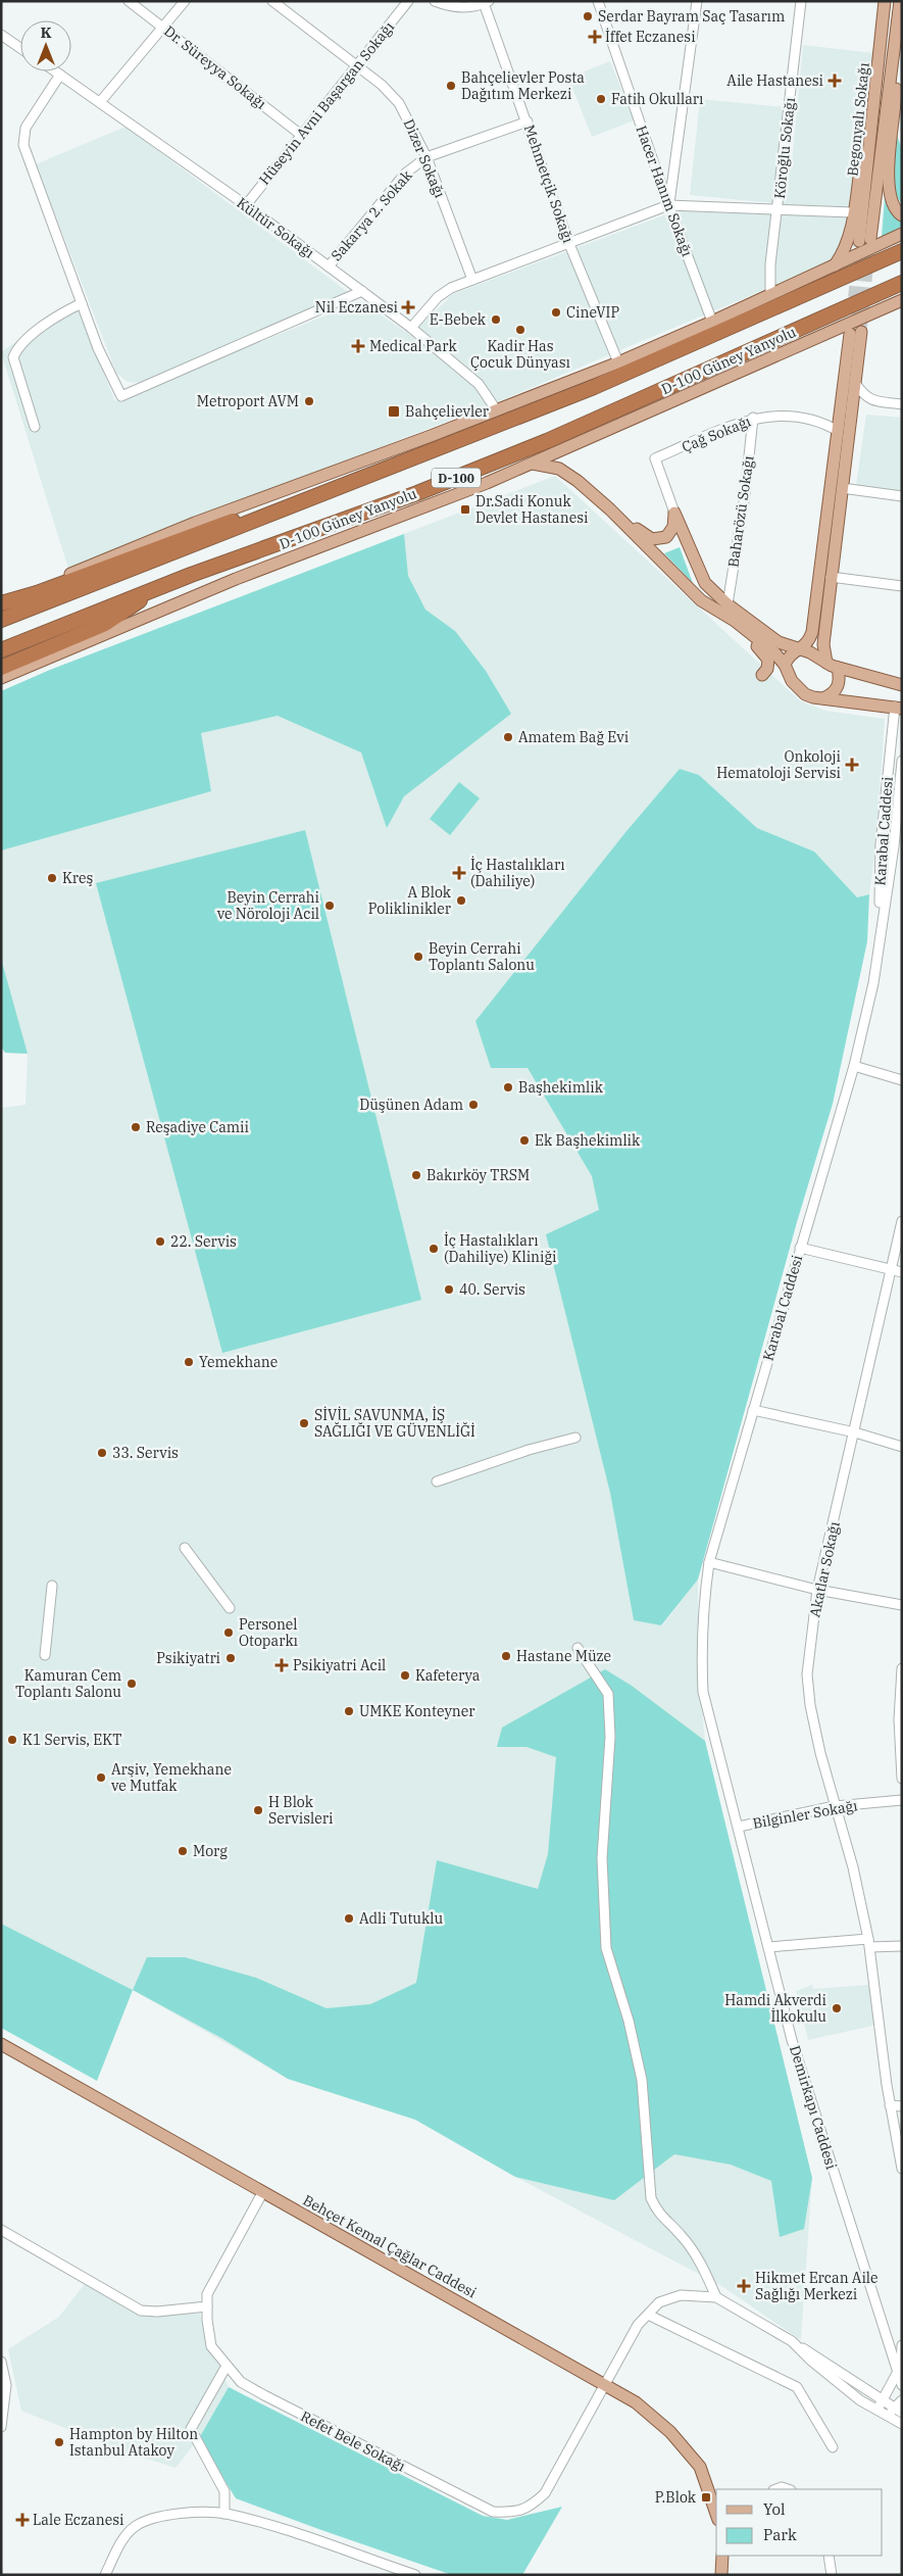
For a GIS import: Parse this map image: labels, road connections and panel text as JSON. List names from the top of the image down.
{
  "streets": {
    "highway": ["D-100"],
    "main road": ["Begonyalı Sokağı", "D-100 Güney Yanyolu", "Behçet Kemal Çağlar Caddesi"],
    "street": [
      "Dr. Süreyya Sokağı",
      "Hüseyin Avni Başargan Sokağı",
      "Köroğlu Sokağı",
      "Dizer Sokağı",
      "Mehmetçik Sokağı",
      "Hacer Hanım Sokağı",
      "Sakarya 2. Sokak",
      "Kültür Sokağı",
      "Çağ Sokağı",
      "Baharözü Sokağı",
      "Karabal Caddesi",
      "Akatlar Sokağı",
      "Bilginler Sokağı",
      "Demirkapı Caddesi",
      "Refet Bele Sokağı"
    ]
  },
  "crossings": [
    ["Dr. Süreyya Sokağı", "Hüseyin Avni Başargan Sokağı"],
    ["Hüseyin Avni Başargan Sokağı", "Dizer Sokağı"],
    ["Hüseyin Avni Başargan Sokağı", "Kültür Sokağı"],
    ["Dizer Sokağı", "Sakarya 2. Sokak"],
    ["Mehmetçik Sokağı", "Sakarya 2. Sokak"],
    ["Sakarya 2. Sokak", "Kültür Sokağı"],
    ["Çağ Sokağı", "Baharözü Sokağı"],
    ["Karabal Caddesi", "Demirkapı Caddesi"],
    ["Akatlar Sokağı", "Bilginler Sokağı"],
    ["Bilginler Sokağı", "Demirkapı Caddesi"],
    ["Behçet Kemal Çağlar Caddesi", "Refet Bele Sokağı"]
  ],
  "places": {
    "other": [
      "Serdar Bayram Saç Tasarım",
      "Bahçelievler Posta Dağıtım Merkezi",
      "Fatih Okulları",
      "CineVIP",
      "E-Bebek",
      "Kadir Has Çocuk Dünyası",
      "Metroport AVM",
      "Amatem Bağ Evi",
      "Kreş",
      "A Blok Poliklinikler",
      "Beyin Cerrahi ve Nöroloji Acil",
      "Beyin Cerrahi Toplantı Salonu",
      "Başhekimlik",
      "Düşünen Adam",
      "Reşadiye Camii",
      "Ek Başhekimlik",
      "Bakırköy TRSM",
      "22. Servis",
      "İç Hastalıkları (Dahiliye) Kliniği",
      "40. Servis",
      "Yemekhane",
      "SİVİL SAVUNMA, İŞ SAĞLIĞI VE GÜVENLİĞİ",
      "33. Servis",
      "Personel Otoparkı",
      "Hastane Müze",
      "Psikiyatri",
      "Kafeterya",
      "Kamuran Cem Toplantı Salonu",
      "UMKE Konteyner",
      "K1 Servis, EKT",
      "Arşiv, Yemekhane ve Mutfak",
      "H Blok Servisleri",
      "Morg",
      "Adli Tutuklu",
      "Hamdi Akverdi İlkokulu",
      "Hampton by Hilton Istanbul Atakoy"
    ],
    "health": [
      "İffet Eczanesi",
      "Aile Hastanesi",
      "Nil Eczanesi",
      "Medical Park",
      "Onkoloji Hematoloji Servisi",
      "İç Hastalıkları (Dahiliye)",
      "Psikiyatri Acil",
      "Hikmet Ercan Aile Sağlığı Merkezi",
      "Lale Eczanesi"
    ],
    "transit": ["Bahçelievler", "Dr.Sadi Konuk Devlet Hastanesi", "P.Blok"]
  },
  "legend": ["Yol", "Park"],
  "north": "top"
}
